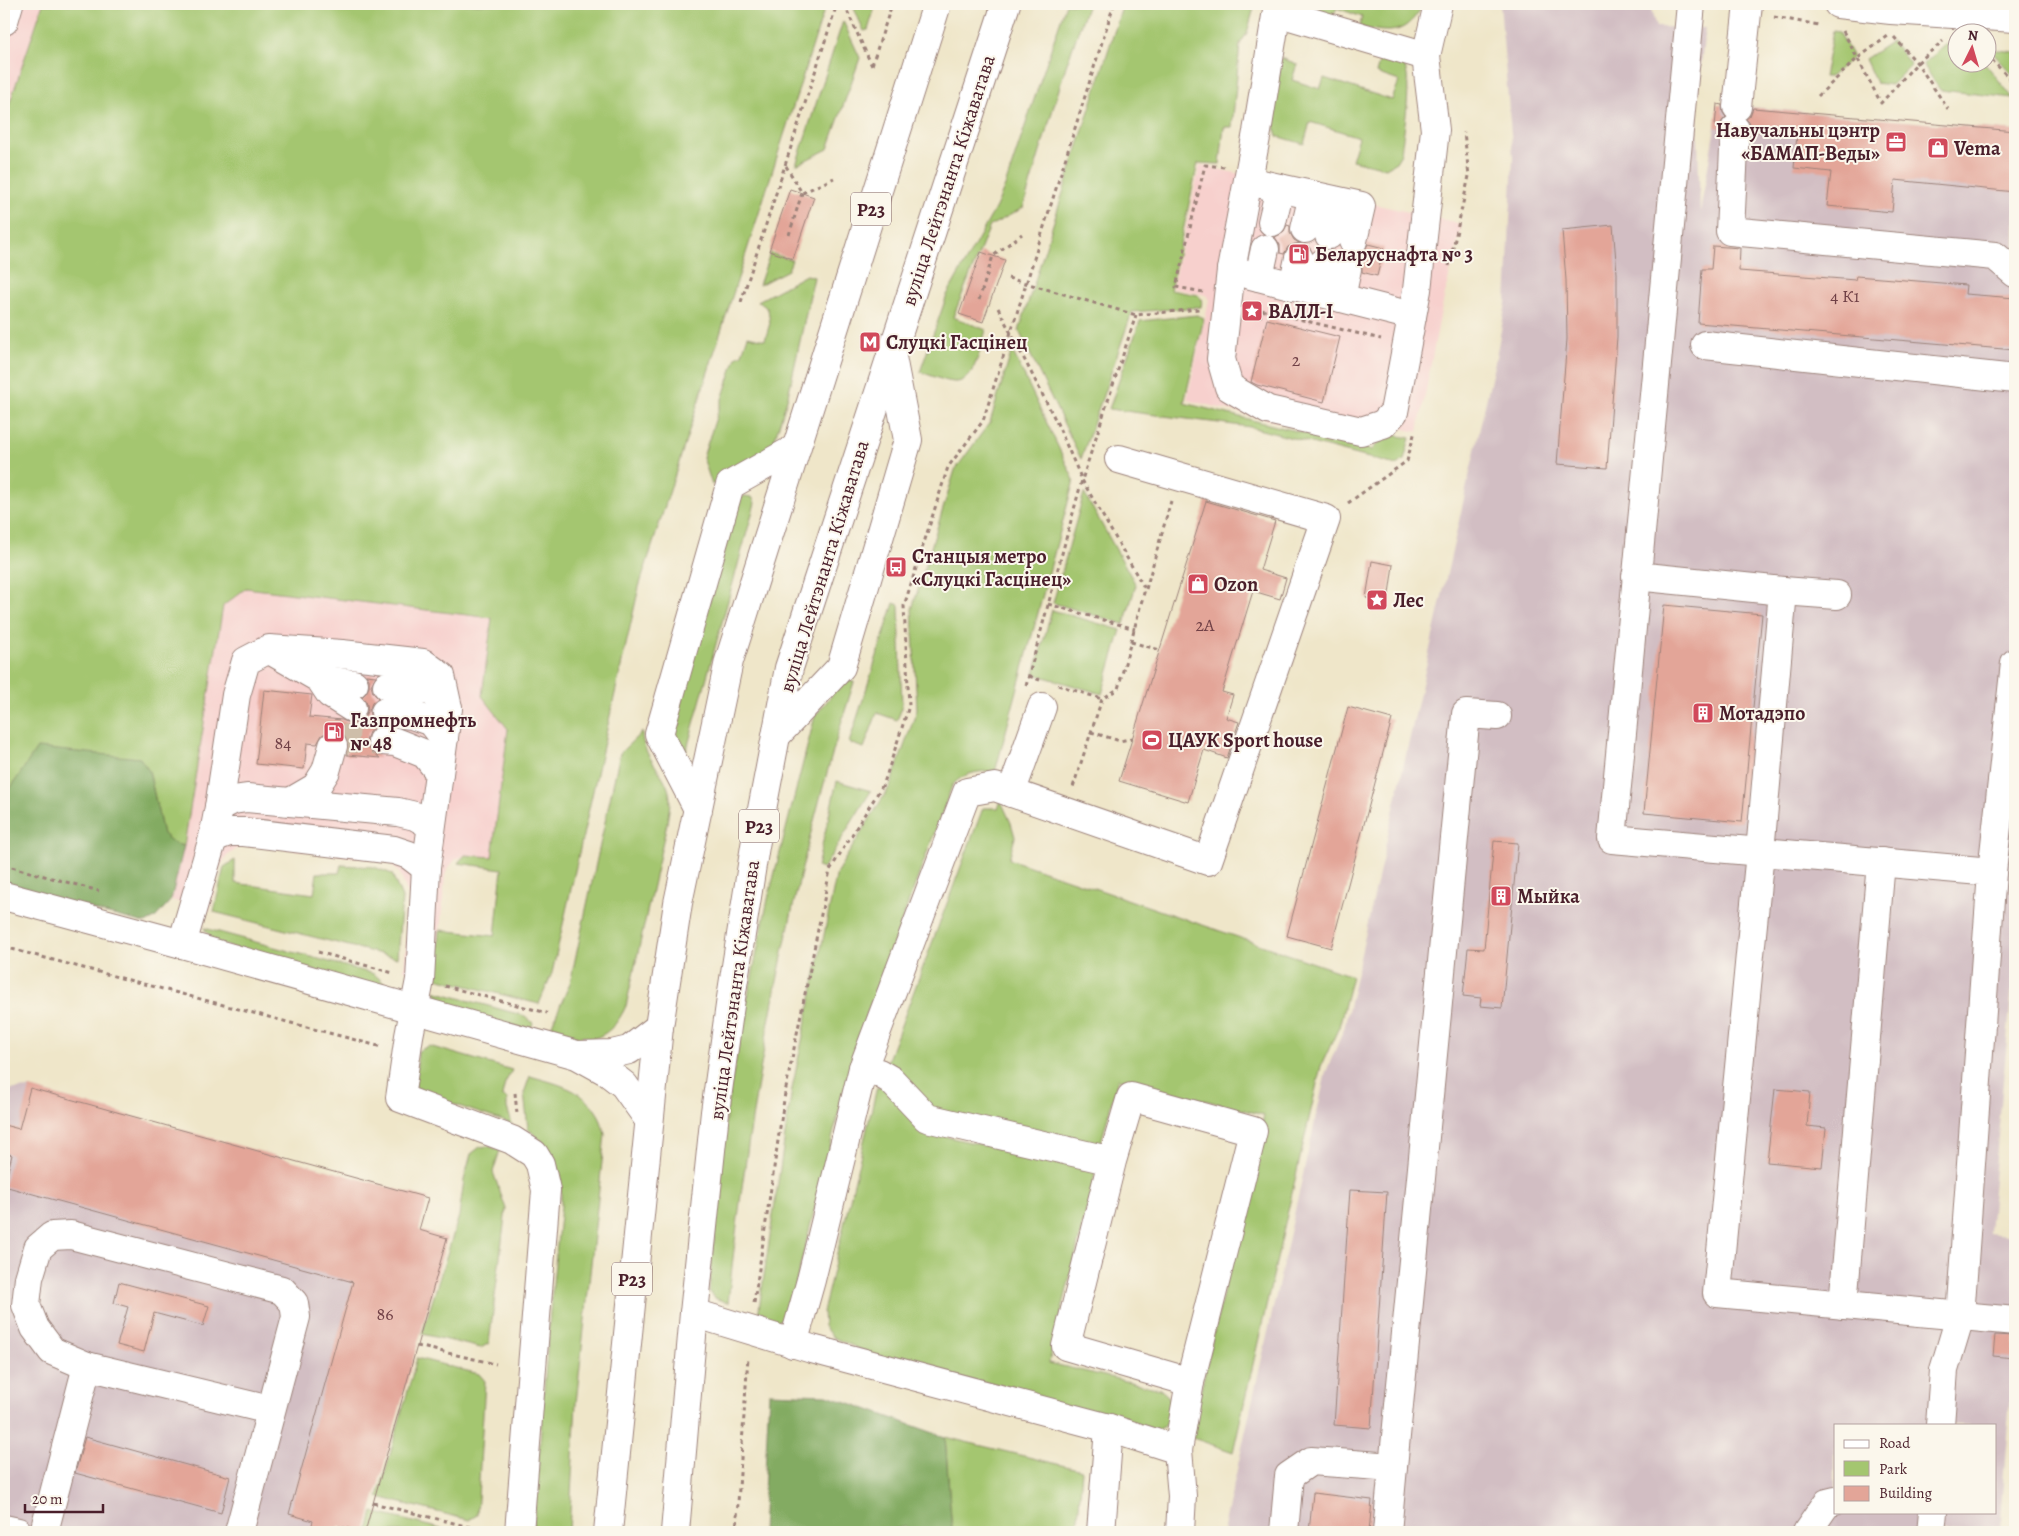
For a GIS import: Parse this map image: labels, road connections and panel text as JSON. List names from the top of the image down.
{
  "streets": {
    "main road": ["вуліца Лейтэнанта Кіжаватава", "Р23"]
  },
  "places": {
    "office": ["Навучальны цэнтр «БАМАП-Веды»"],
    "shop": ["Vema", "Ozon"],
    "fuel station": ["Беларуснафта № 3", "Газпромнефть № 48"],
    "place": ["ВАЛЛ-І", "Лес"],
    "metro station": ["Слуцкі Гасцінец"],
    "bus stop": ["Станцыя метро «Слуцкі Гасцінец»"],
    "building": ["Мотадэпо", "Мыйка"],
    "sports": ["ЦАУК Sport house"]
  },
  "house_numbers": [
    "4 К1",
    "2",
    "2А",
    "84",
    "86"
  ],
  "legend": ["Road", "Park", "Building"],
  "scale_bar": "20 m",
  "north": "top"
}
